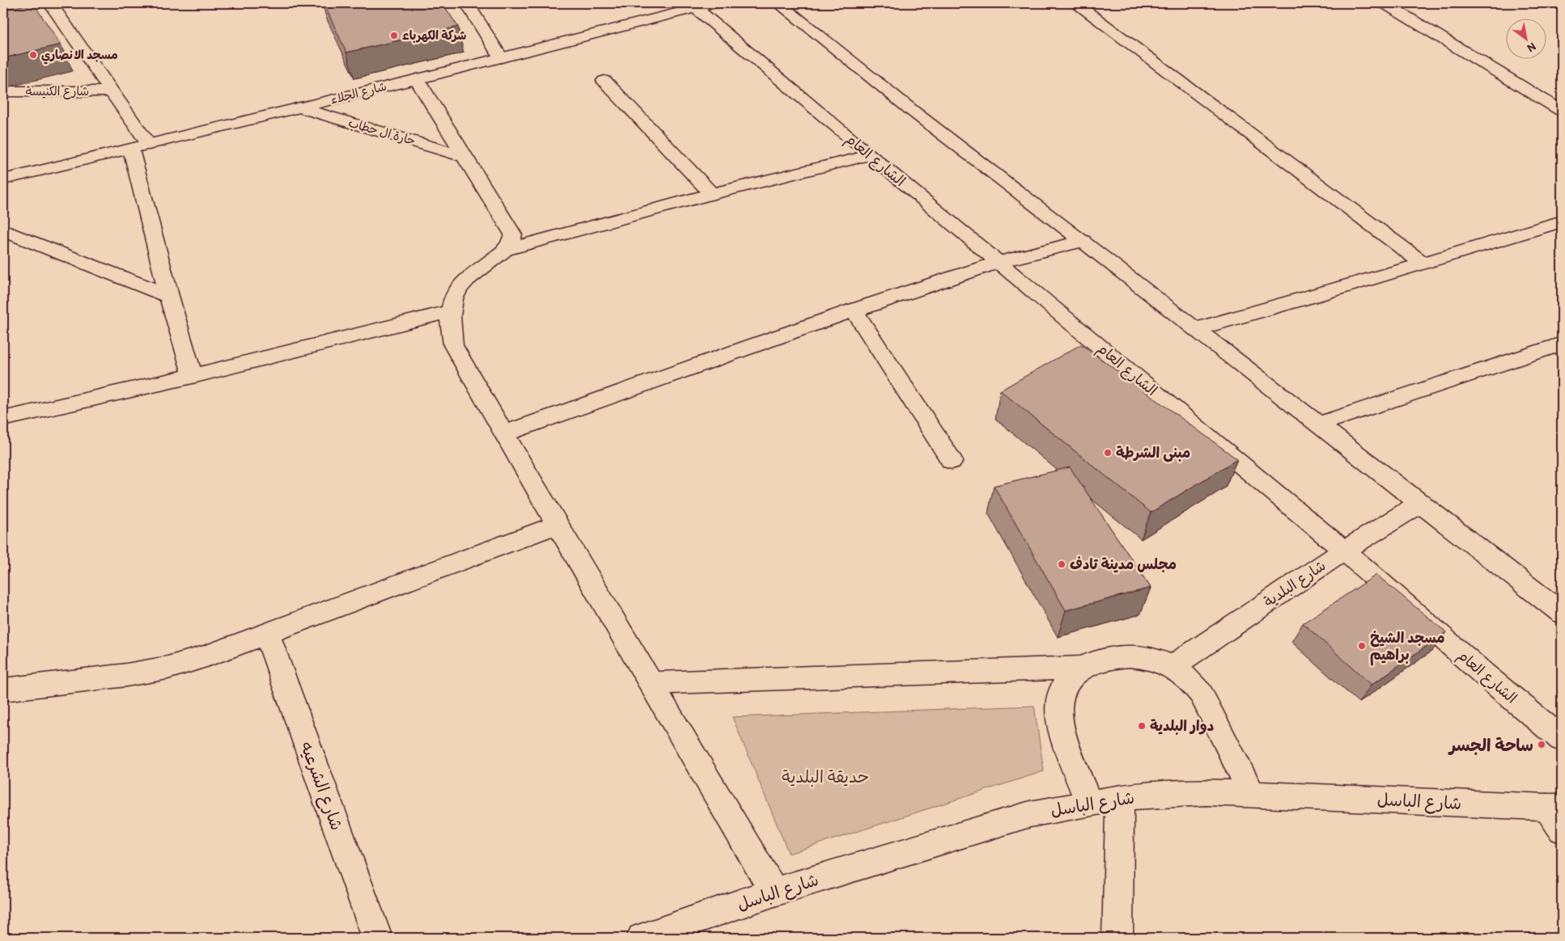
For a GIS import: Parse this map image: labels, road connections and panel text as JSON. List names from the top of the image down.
{
  "streets": {
    "street": [
      "شارع الكنيسة",
      "شارع الجلاء",
      "حارة ال حطاب",
      "الشارع العام",
      "شارع البلدية",
      "شارع الشرعيه",
      "شارع الباسل"
    ]
  },
  "crossings": [
    ["شارع الجلاء", "حارة ال حطاب"],
    ["شارع الجلاء", "الشارع العام"],
    ["الشارع العام", "شارع البلدية"]
  ],
  "parks": ["حديقة البلدية"],
  "places": [
    "شركة الكهرباء",
    "مسجد الانصاري",
    "مبنى الشرطة",
    "مجلس مدينة تادف",
    "مسجد الشيخ براهيم",
    "دوار البلدية",
    "ساحة الجسر"
  ],
  "north": "bottom right"
}
